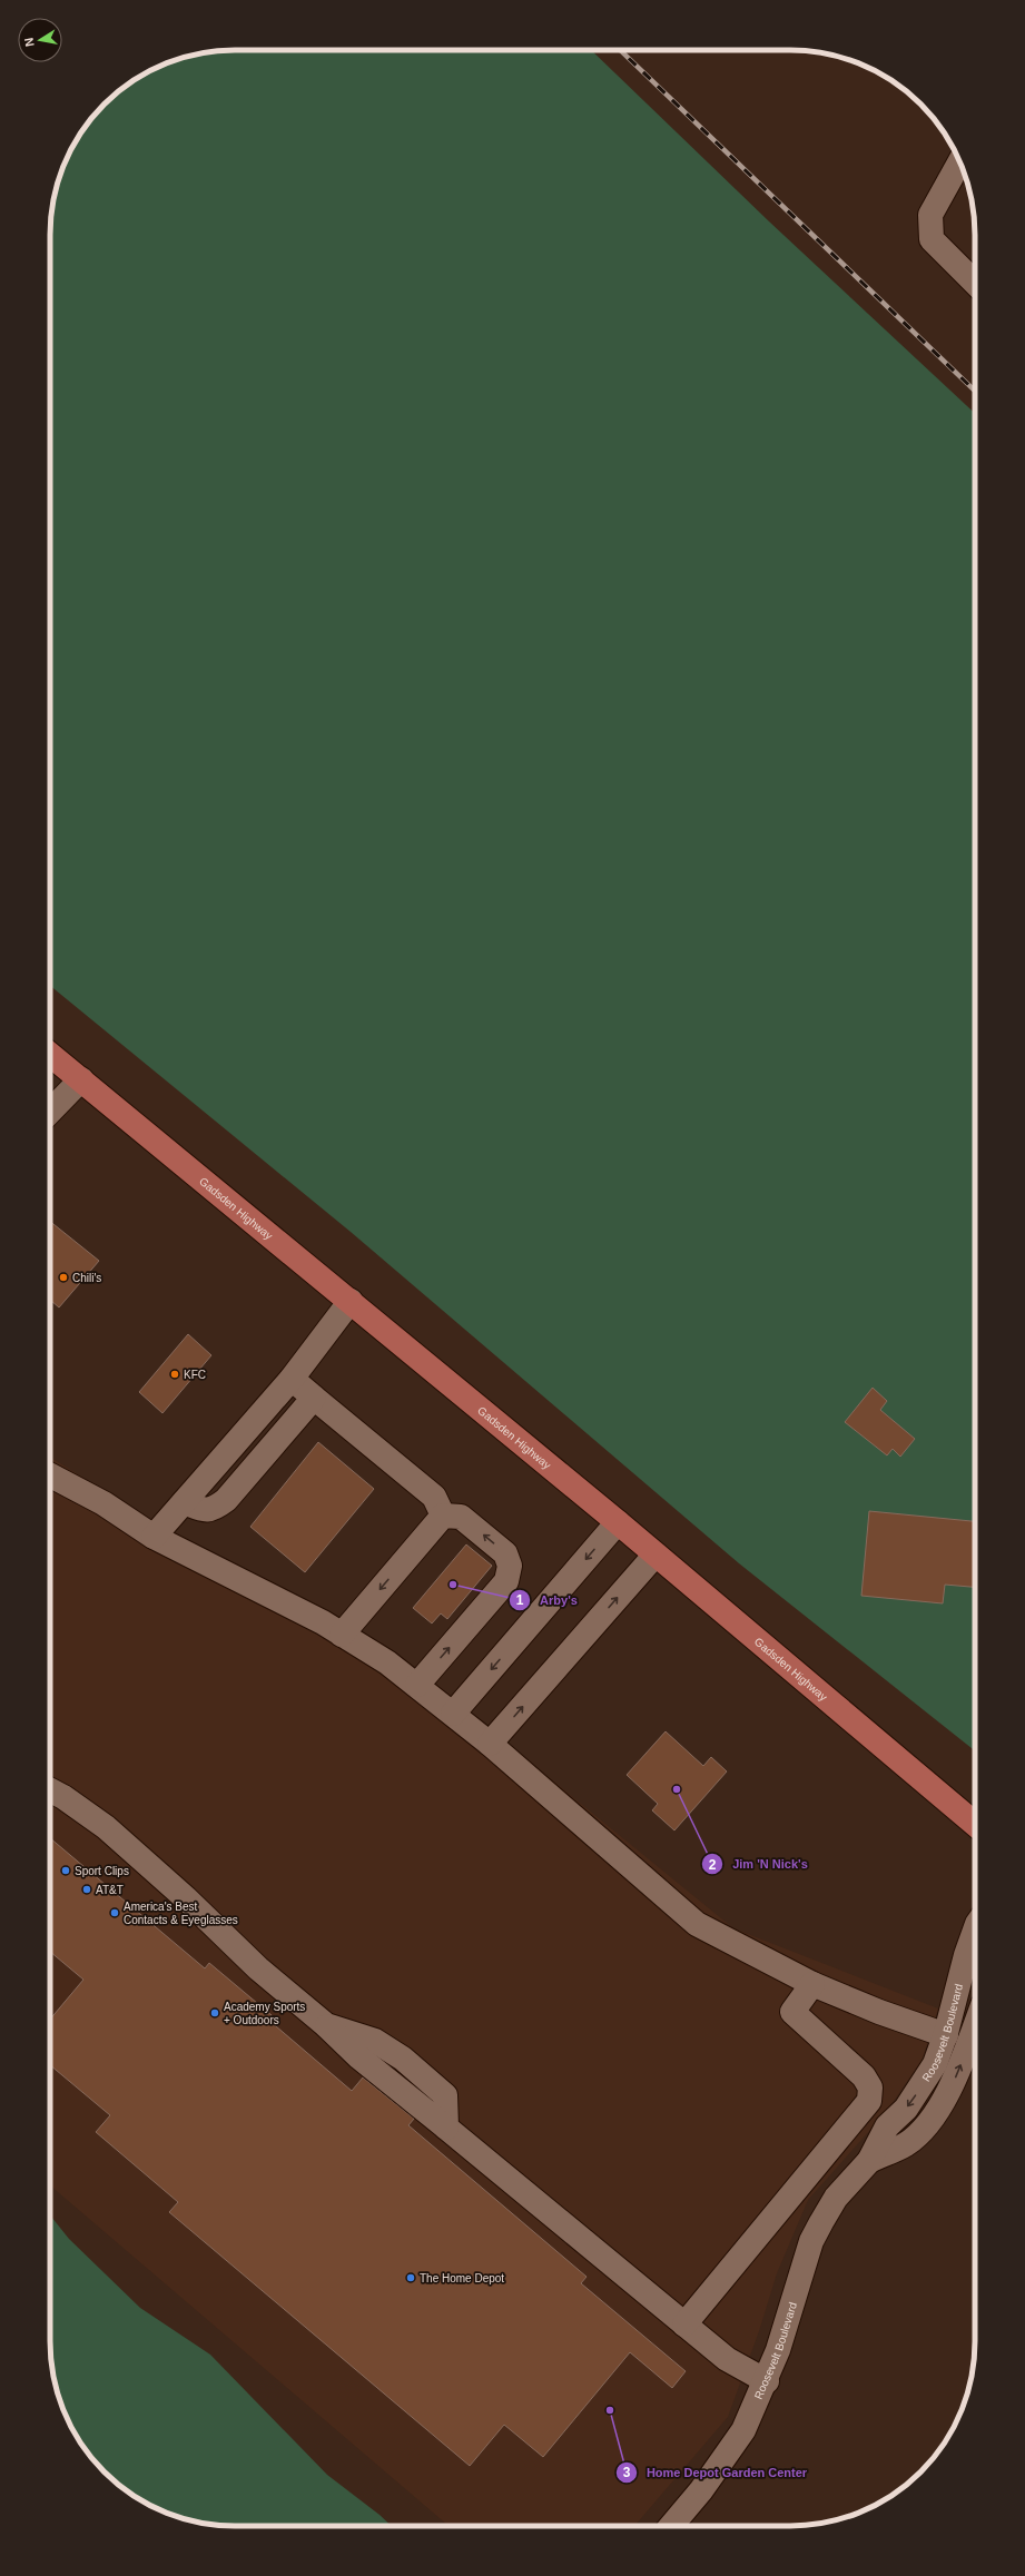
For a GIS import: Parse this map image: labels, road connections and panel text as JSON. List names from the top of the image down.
{
  "streets": {
    "main road": ["Gadsden Highway"],
    "street": ["Roosevelt Boulevard"]
  },
  "places": [
    "Chili's",
    "KFC",
    "Arby's",
    "Jim 'N Nick's",
    "Sport Clips",
    "AT&T",
    "America's Best Contacts & Eyeglasses",
    "Academy Sports + Outdoors",
    "The Home Depot",
    "Home Depot Garden Center"
  ],
  "north": "left"
}
